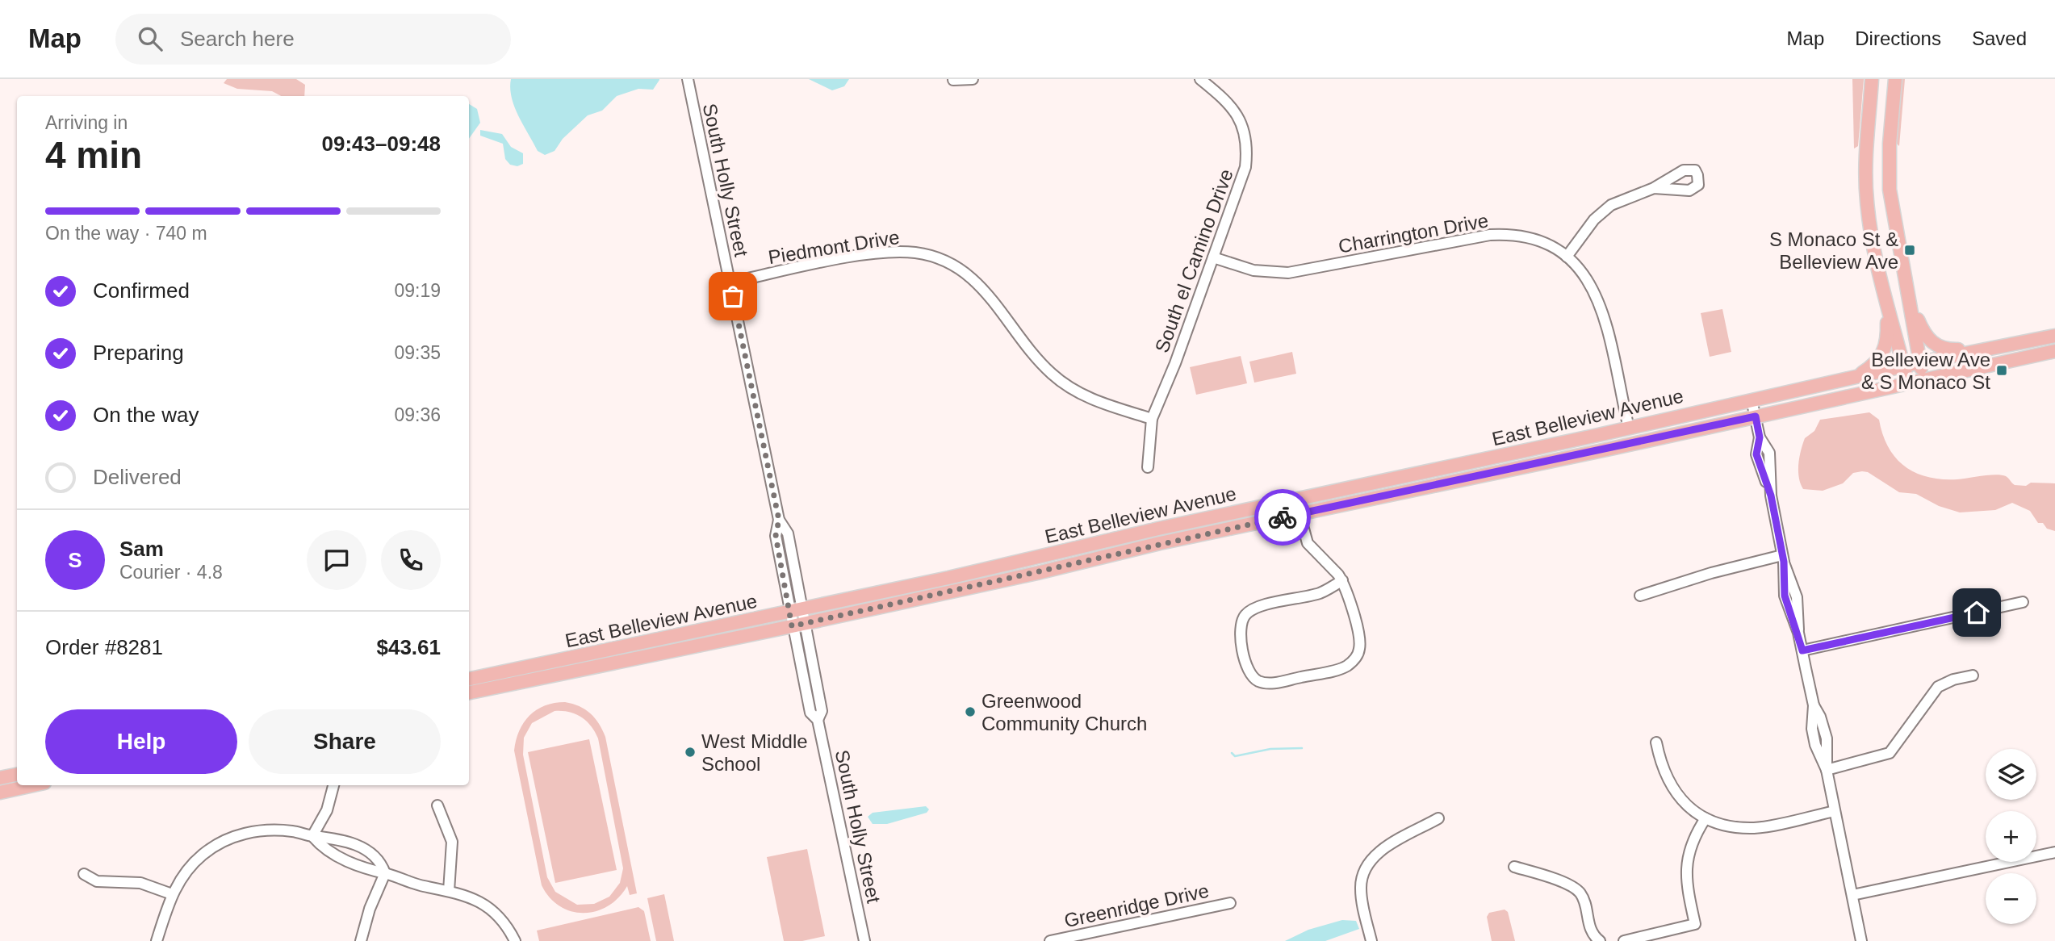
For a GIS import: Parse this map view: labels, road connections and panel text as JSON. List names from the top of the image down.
{
  "streets": {
    "main road": ["East Belleview Avenue"],
    "street": [
      "South Holly Street",
      "Charrington Drive",
      "Piedmont Drive",
      "South el Camino Drive",
      "Greenridge Drive"
    ]
  },
  "crossings": [
    ["South Holly Street", "Piedmont Drive"],
    ["South Holly Street", "East Belleview Avenue"],
    ["Charrington Drive", "South el Camino Drive"],
    ["Charrington Drive", "East Belleview Avenue"],
    ["Piedmont Drive", "South el Camino Drive"]
  ],
  "places": {
    "transit": ["S Monaco St & Belleview Ave", "Belleview Ave & S Monaco St"],
    "other": ["Greenwood Community Church", "West Middle School"]
  },
  "page": {
    "header": "Map",
    "search": "Search here",
    "nav": ["Map", "Directions", "Saved"],
    "heading": ["4 min", "Arriving in", "09:43–09:48"],
    "panel": [
      "Sam",
      "Courier · 4.8",
      "Order #8281",
      "$43.61"
    ],
    "bar": "On the way · 740 m",
    "list": [
      ["Confirmed", "09:19"],
      ["Preparing", "09:35"],
      ["On the way", "09:36"],
      "Delivered"
    ],
    "round": "S",
    "buttons": ["Help", "Share"],
    "map_buttons": ["+", "−"]
  }
}
